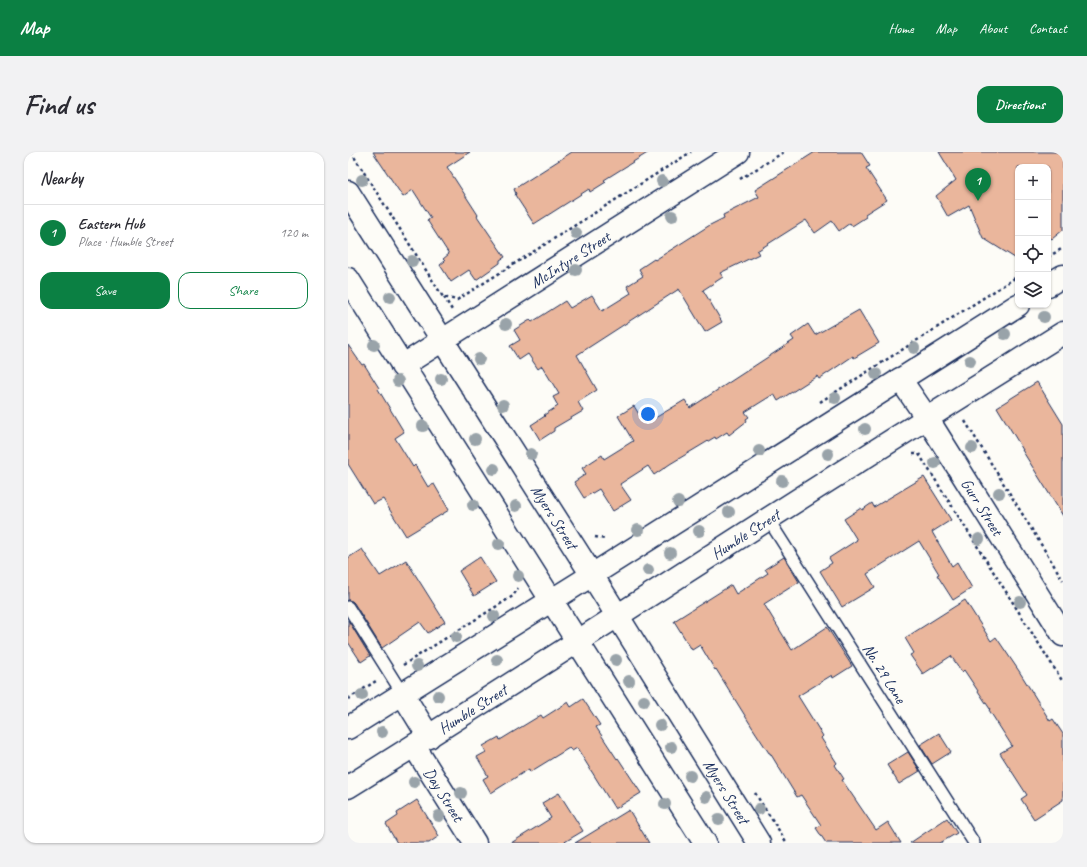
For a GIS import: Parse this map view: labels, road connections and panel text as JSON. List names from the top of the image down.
{
  "streets": {
    "street": [
      "McIntyre Street",
      "Gurr Street",
      "Myers Street",
      "Humble Street",
      "Day Street"
    ],
    "lane": ["No. 29 Lane"]
  },
  "crossings": [
    ["McIntyre Street", "Myers Street"],
    ["Gurr Street", "Humble Street"],
    ["Myers Street", "Humble Street"],
    ["Humble Street", "No. 29 Lane"],
    ["Humble Street", "Day Street"]
  ],
  "page": {
    "header": "Map",
    "nav": [
      "Home",
      "Map",
      "About",
      "Contact"
    ],
    "buttons": [
      "Directions",
      ["Save", "Share"]
    ],
    "title": "Find us",
    "heading": "Nearby",
    "map_buttons": ["+", "−"],
    "pins": "1",
    "list": [
      {
        "mark": "1",
        "name": "Eastern Hub",
        "note": "Place · Humble Street",
        "value": "120 m"
      }
    ]
  }
}
